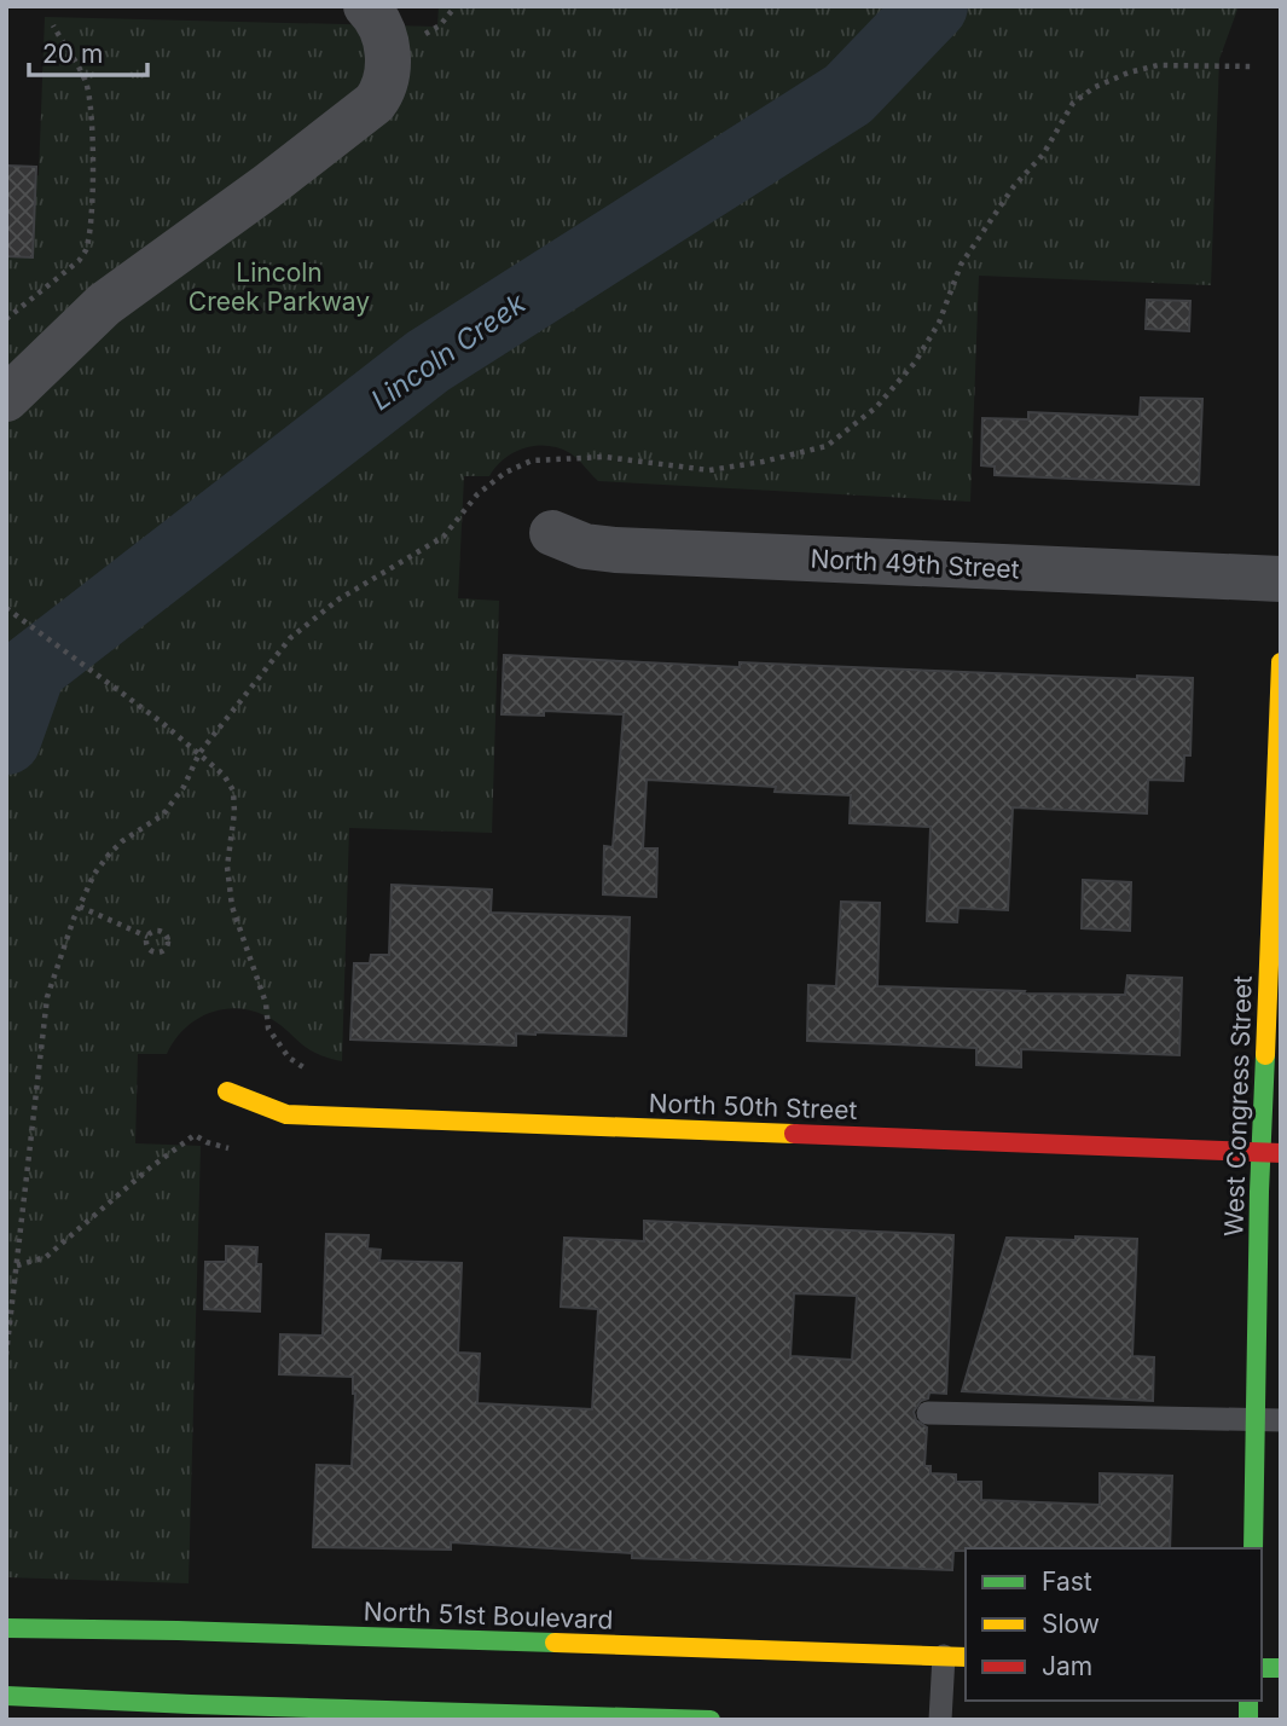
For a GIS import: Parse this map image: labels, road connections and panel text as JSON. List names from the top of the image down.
{
  "streets": {
    "street": [
      "North 49th Street",
      "West Congress Street",
      "North 50th Street",
      "North 51st Boulevard"
    ]
  },
  "crossings": [
    ["West Congress Street", "North 50th Street"]
  ],
  "water": ["Lincoln Creek"],
  "parks": ["Lincoln Creek Parkway"],
  "legend": ["Fast", "Slow", "Jam"],
  "scale_bar": "20 m"
}
